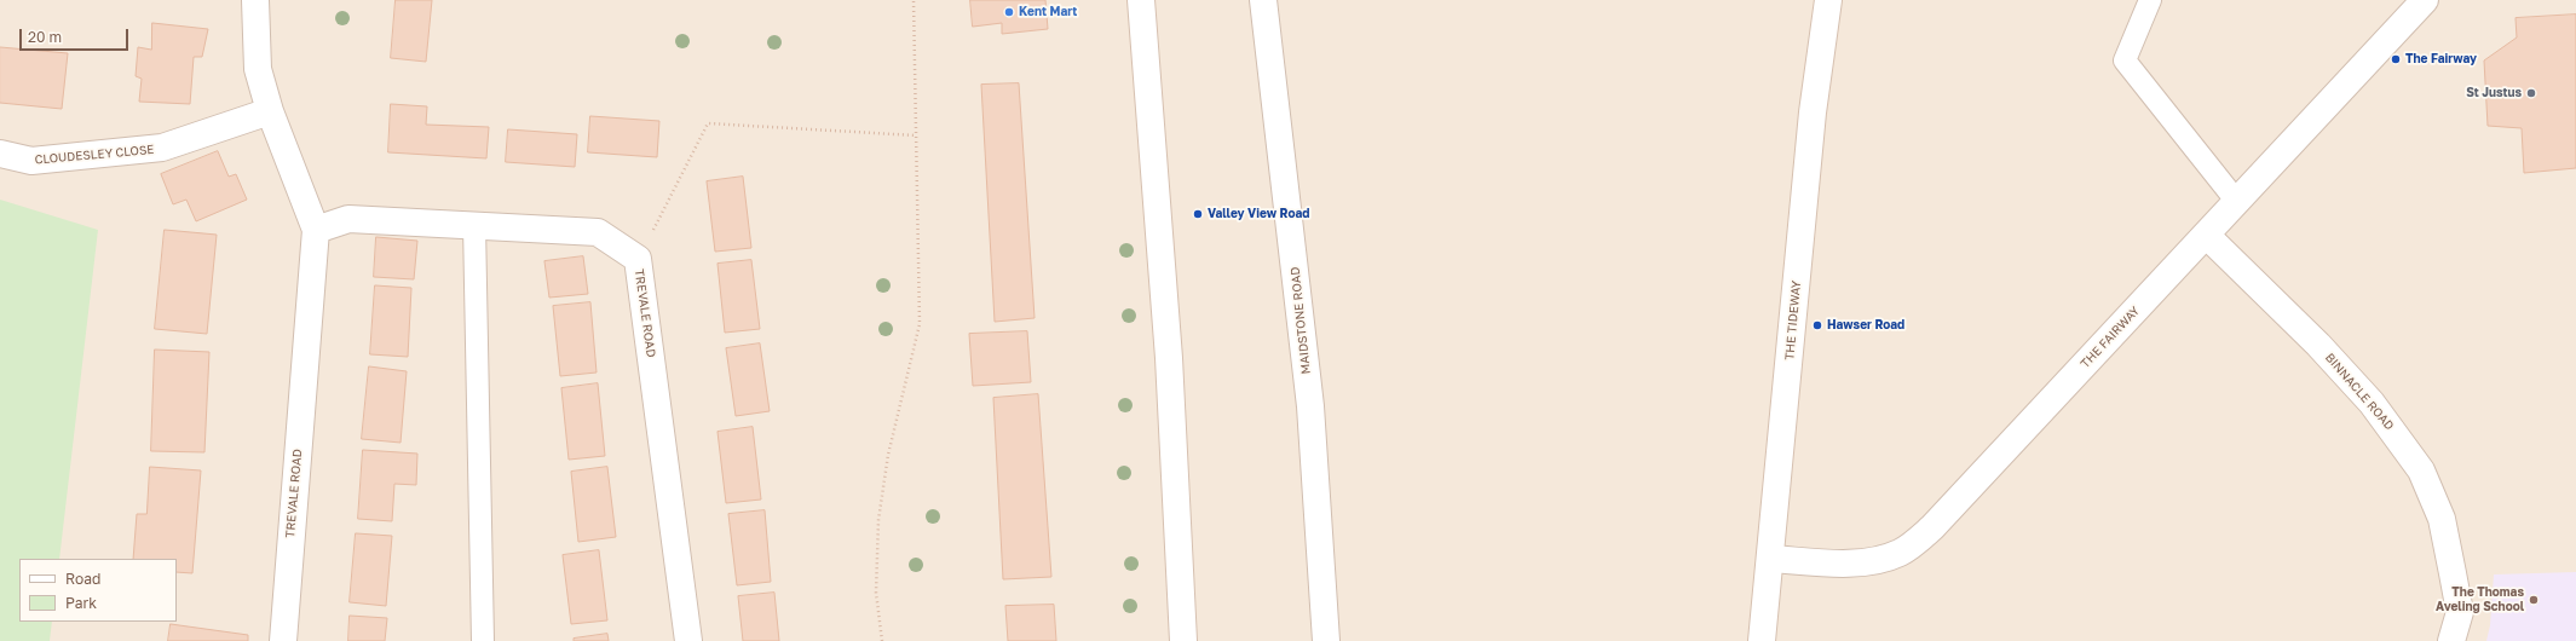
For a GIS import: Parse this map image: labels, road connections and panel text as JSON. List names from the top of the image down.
{
  "streets": {
    "street": [
      "CLOUDESLEY CLOSE",
      "TREVALE ROAD",
      "MAIDSTONE ROAD",
      "THE TIDEWAY",
      "THE FAIRWAY",
      "BINNACLE ROAD"
    ]
  },
  "crossings": [
    ["CLOUDESLEY CLOSE", "TREVALE ROAD"],
    ["THE TIDEWAY", "THE FAIRWAY"],
    ["THE FAIRWAY", "BINNACLE ROAD"]
  ],
  "places": [
    "Kent Mart",
    "The Fairway",
    "St Justus",
    "Valley View Road",
    "Hawser Road",
    "The Thomas Aveling School"
  ],
  "legend": ["Road", "Park"],
  "scale_bar": "20 m"
}
